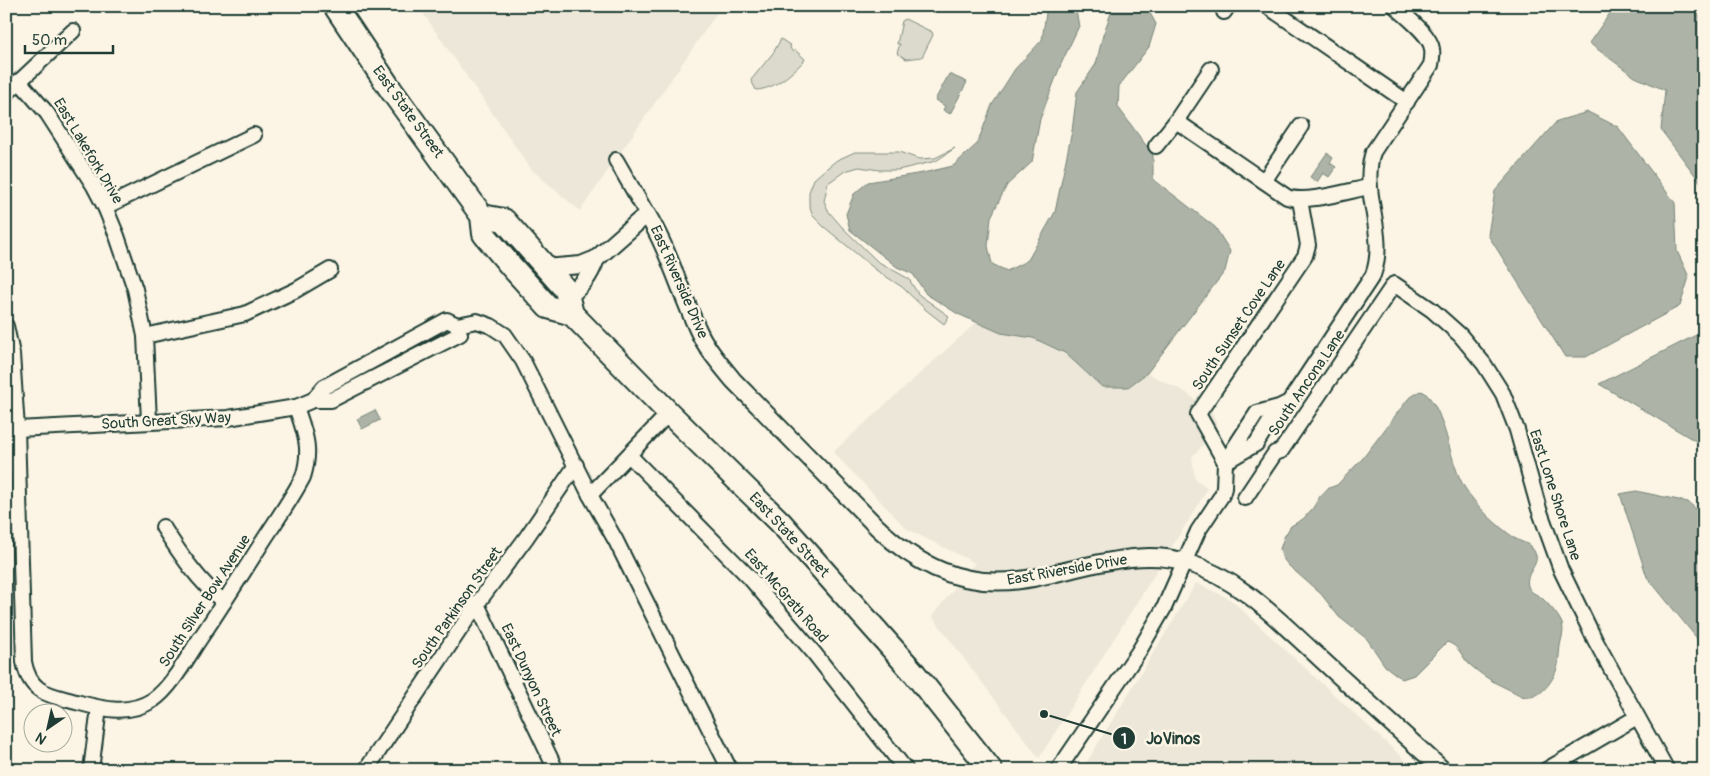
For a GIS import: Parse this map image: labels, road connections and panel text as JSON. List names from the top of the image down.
{
  "streets": {
    "highway": ["East State Street"],
    "street": [
      "East Lakefork Drive",
      "East Riverside Drive",
      "South Sunset Cove Lane",
      "South Ancona Lane",
      "South Great Sky Way",
      "East Lone Shore Lane",
      "East McGrath Road",
      "South Silver Bow Avenue",
      "South Parkinson Street",
      "East Dunyon Street"
    ]
  },
  "crossings": [
    ["East Lakefork Drive", "South Great Sky Way"],
    ["South Ancona Lane", "East Lone Shore Lane"],
    ["South Great Sky Way", "South Silver Bow Avenue"],
    ["South Great Sky Way", "South Parkinson Street"],
    ["South Parkinson Street", "East Dunyon Street"]
  ],
  "places": ["JoVinos"],
  "scale_bar": "50 m",
  "north": "bottom left"
}
